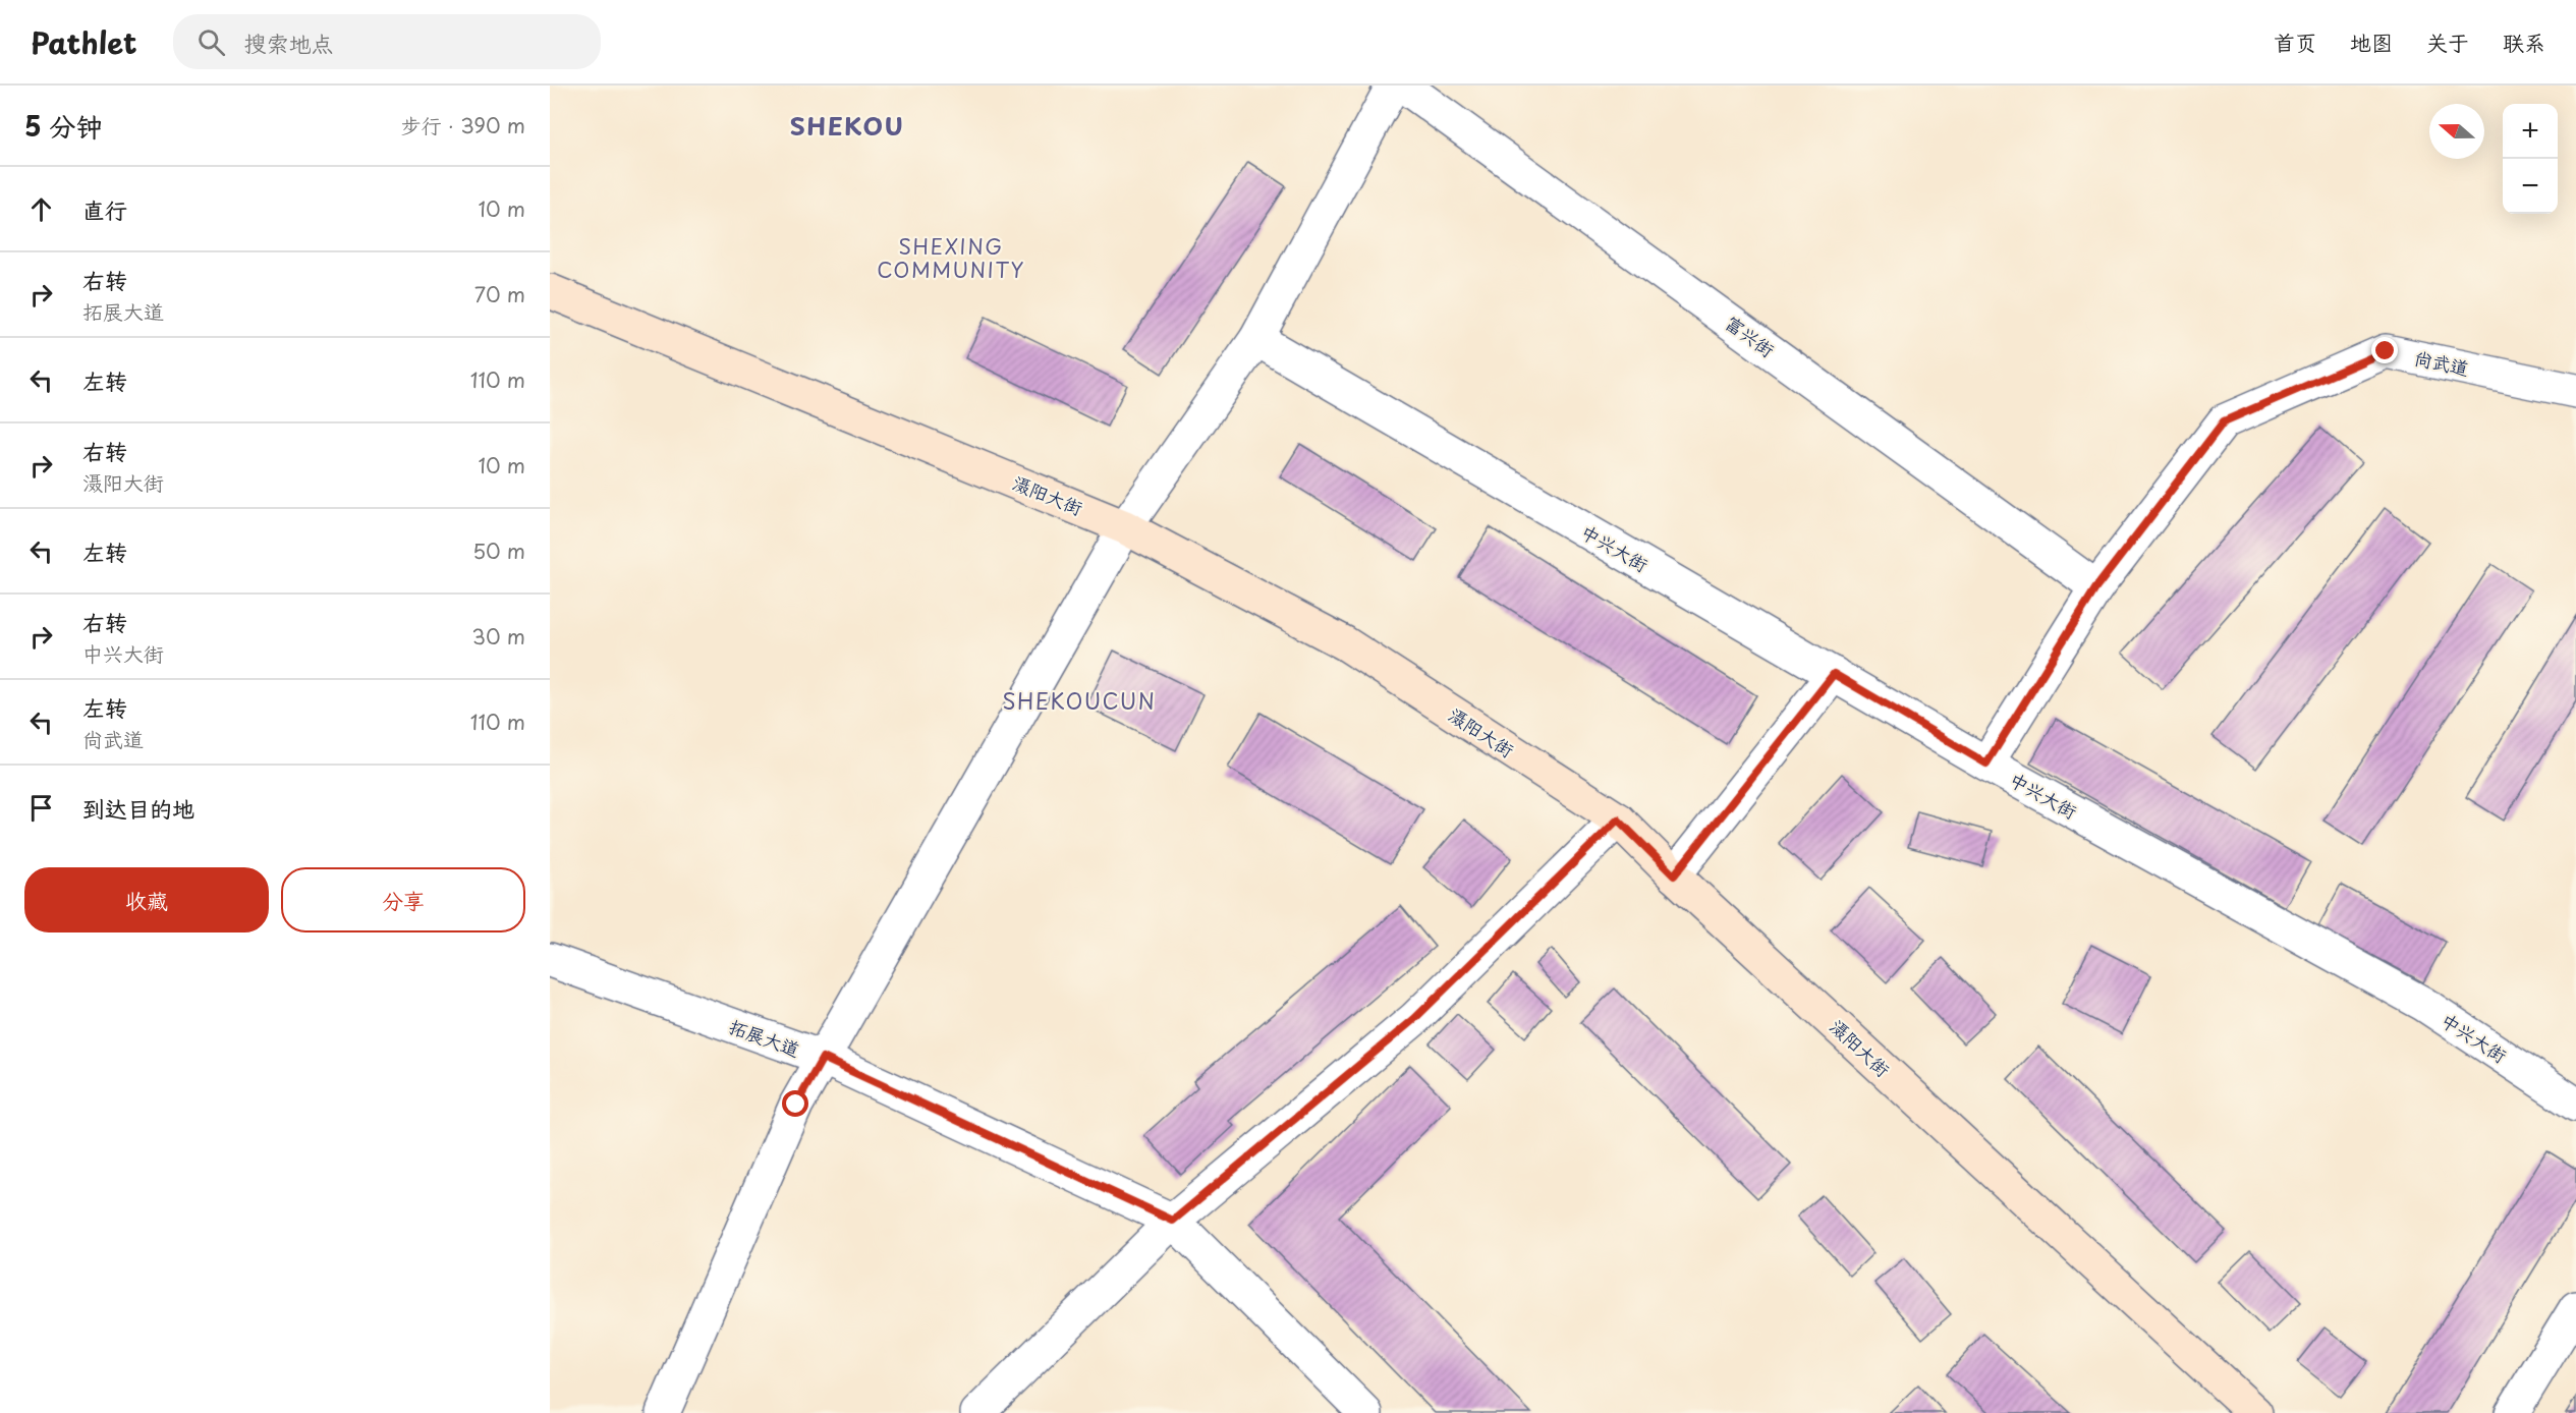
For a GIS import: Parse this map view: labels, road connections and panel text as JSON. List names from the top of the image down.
{
  "streets": {
    "main road": ["滠阳大街"],
    "street": [
      "富兴街",
      "尚武道",
      "中兴大街",
      "拓展大道"
    ]
  },
  "crossings": [
    ["富兴街", "尚武道"],
    ["尚武道", "中兴大街"]
  ],
  "districts": ["SHEKOU", "SHEXING COMMUNITY", "SHEKOUCUN"],
  "north": "left",
  "page": {
    "header": "Pathlet",
    "search": "搜索地点",
    "nav": [
      "首页",
      "地图",
      "关于",
      "联系"
    ],
    "heading": ["5 分钟", "步行 · 390 m"],
    "map_buttons": ["+", "−"],
    "list": [
      ["直行", "10 m"],
      ["右转", "拓展大道", "70 m"],
      ["左转", "110 m"],
      ["右转", "滠阳大街", "10 m"],
      ["左转", "50 m"],
      ["右转", "中兴大街", "30 m"],
      ["左转", "尚武道", "110 m"],
      "到达目的地"
    ],
    "buttons": ["收藏", "分享"]
  }
}
